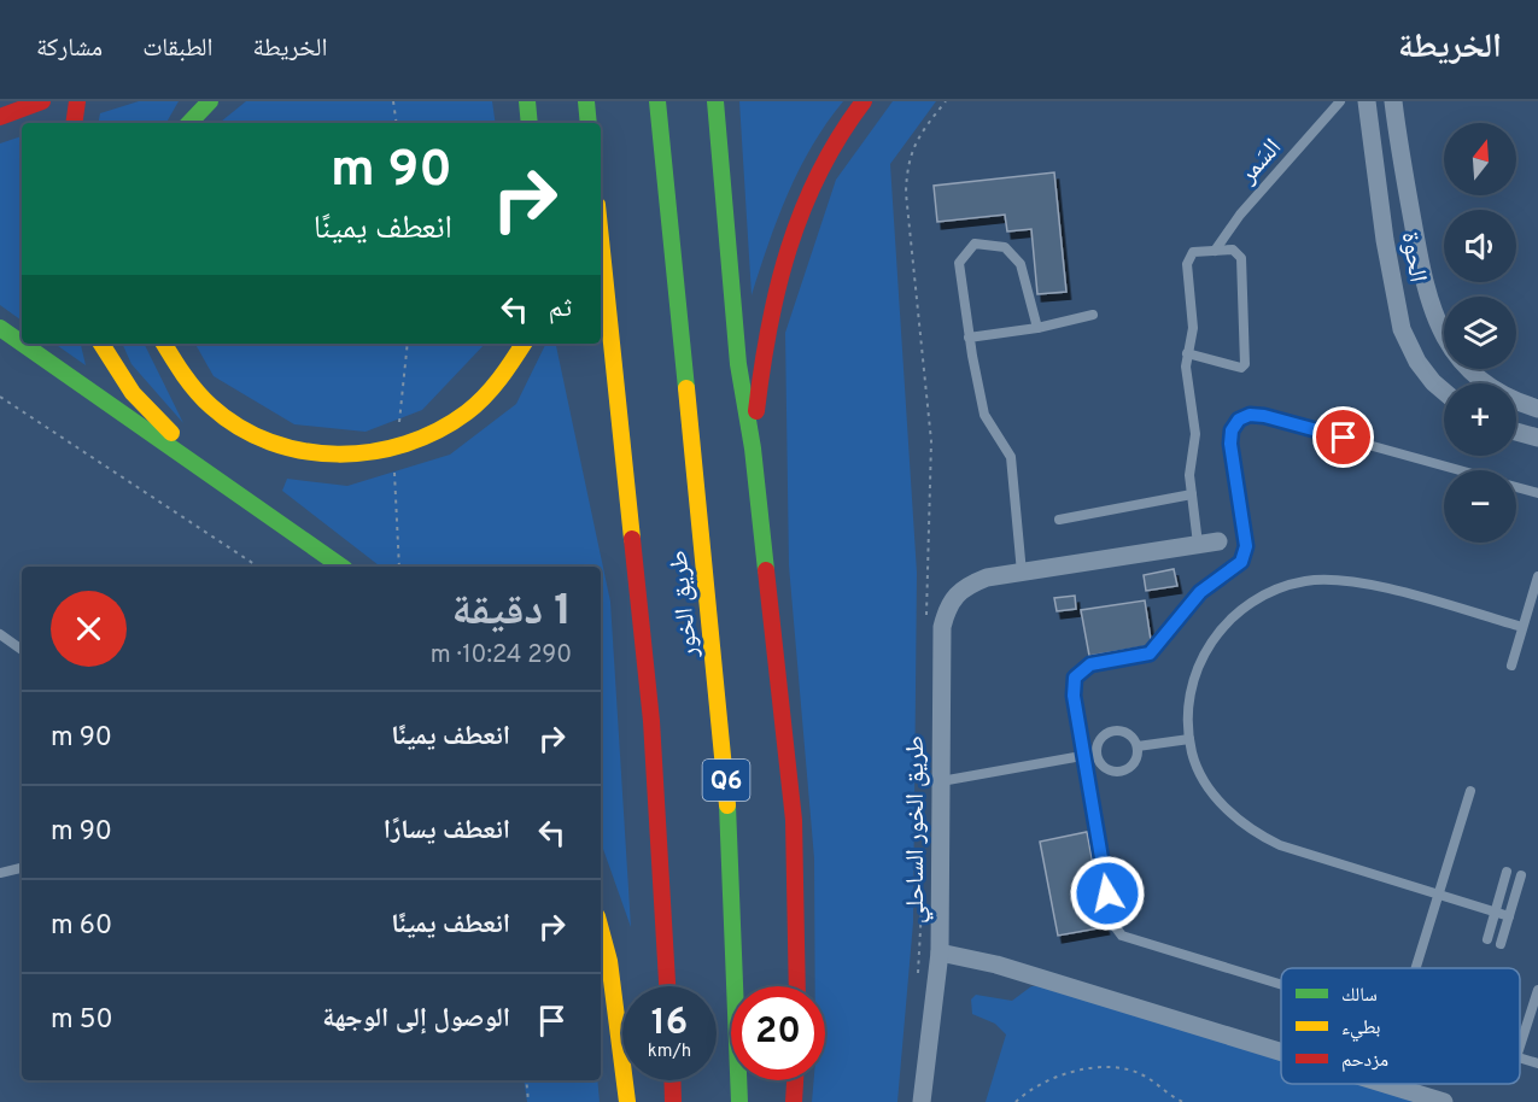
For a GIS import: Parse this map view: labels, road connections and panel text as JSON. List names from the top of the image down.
{
  "streets": {
    "main road": ["طريق الخور", "Q6"],
    "street": ["الحوة", "طريق الخور الساحلي"],
    "lane": ["السَمر"]
  },
  "legend": ["سالك", "بطيء", "مزدحم"],
  "north": "top",
  "page": {
    "header": "الخريطة",
    "nav": ["الخريطة", "الطبقات", "مشاركة"],
    "map_buttons": ["+", "−"],
    "turn": ["90 m", "انعطف يمينًا"],
    "then": "ثم",
    "heading": ["1 دقيقة", "290 m · 10:24"],
    "list": [
      {
        "name": "انعطف يمينًا",
        "value": "90 m"
      },
      {
        "name": "انعطف يسارًا",
        "value": "90 m"
      },
      {
        "name": "انعطف يمينًا",
        "value": "60 m"
      },
      {
        "name": "الوصول إلى الوجهة",
        "value": "50 m"
      }
    ],
    "speed": "16 km/h",
    "limit": "20"
  }
}
